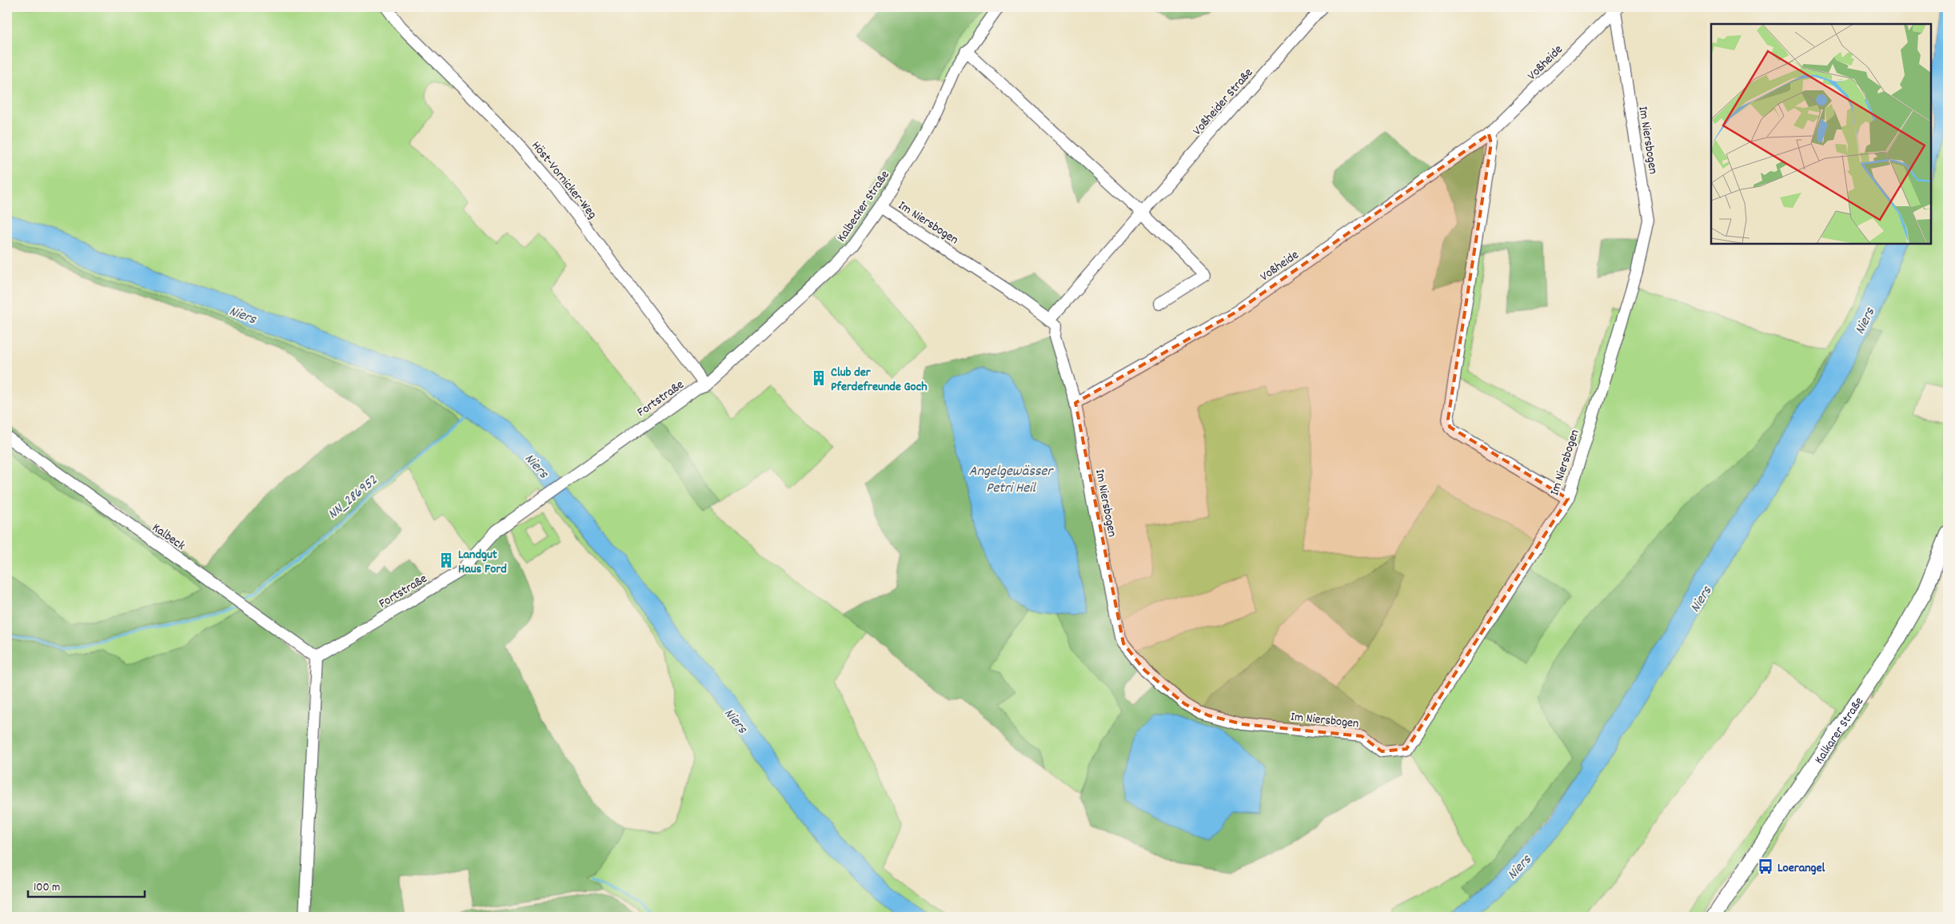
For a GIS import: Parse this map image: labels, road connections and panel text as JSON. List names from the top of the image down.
{
  "streets": {
    "main road": ["Kalkarer Straße"],
    "street": [
      "Voßheide",
      "Voßheider Straße",
      "Im Niersbogen",
      "Höst-Vornicker-Weg",
      "Kalbecker Straße",
      "Fortstraße",
      "Kalbeck"
    ]
  },
  "crossings": [
    ["Voßheide", "Im Niersbogen"],
    ["Voßheider Straße", "Im Niersbogen"],
    ["Im Niersbogen", "Kalbecker Straße"],
    ["Höst-Vornicker-Weg", "Kalbecker Straße"],
    ["Höst-Vornicker-Weg", "Fortstraße"],
    ["Kalbecker Straße", "Fortstraße"],
    ["Fortstraße", "Kalbeck"]
  ],
  "water": ["Niers", "Angelgewässer Petri Heil", "NN_286952"],
  "places": {
    "building": ["Club der Pferdefreunde Goch", "Landgut Haus Ford"],
    "bus stop": ["Loerangel"]
  },
  "scale_bar": "100 m"
}
